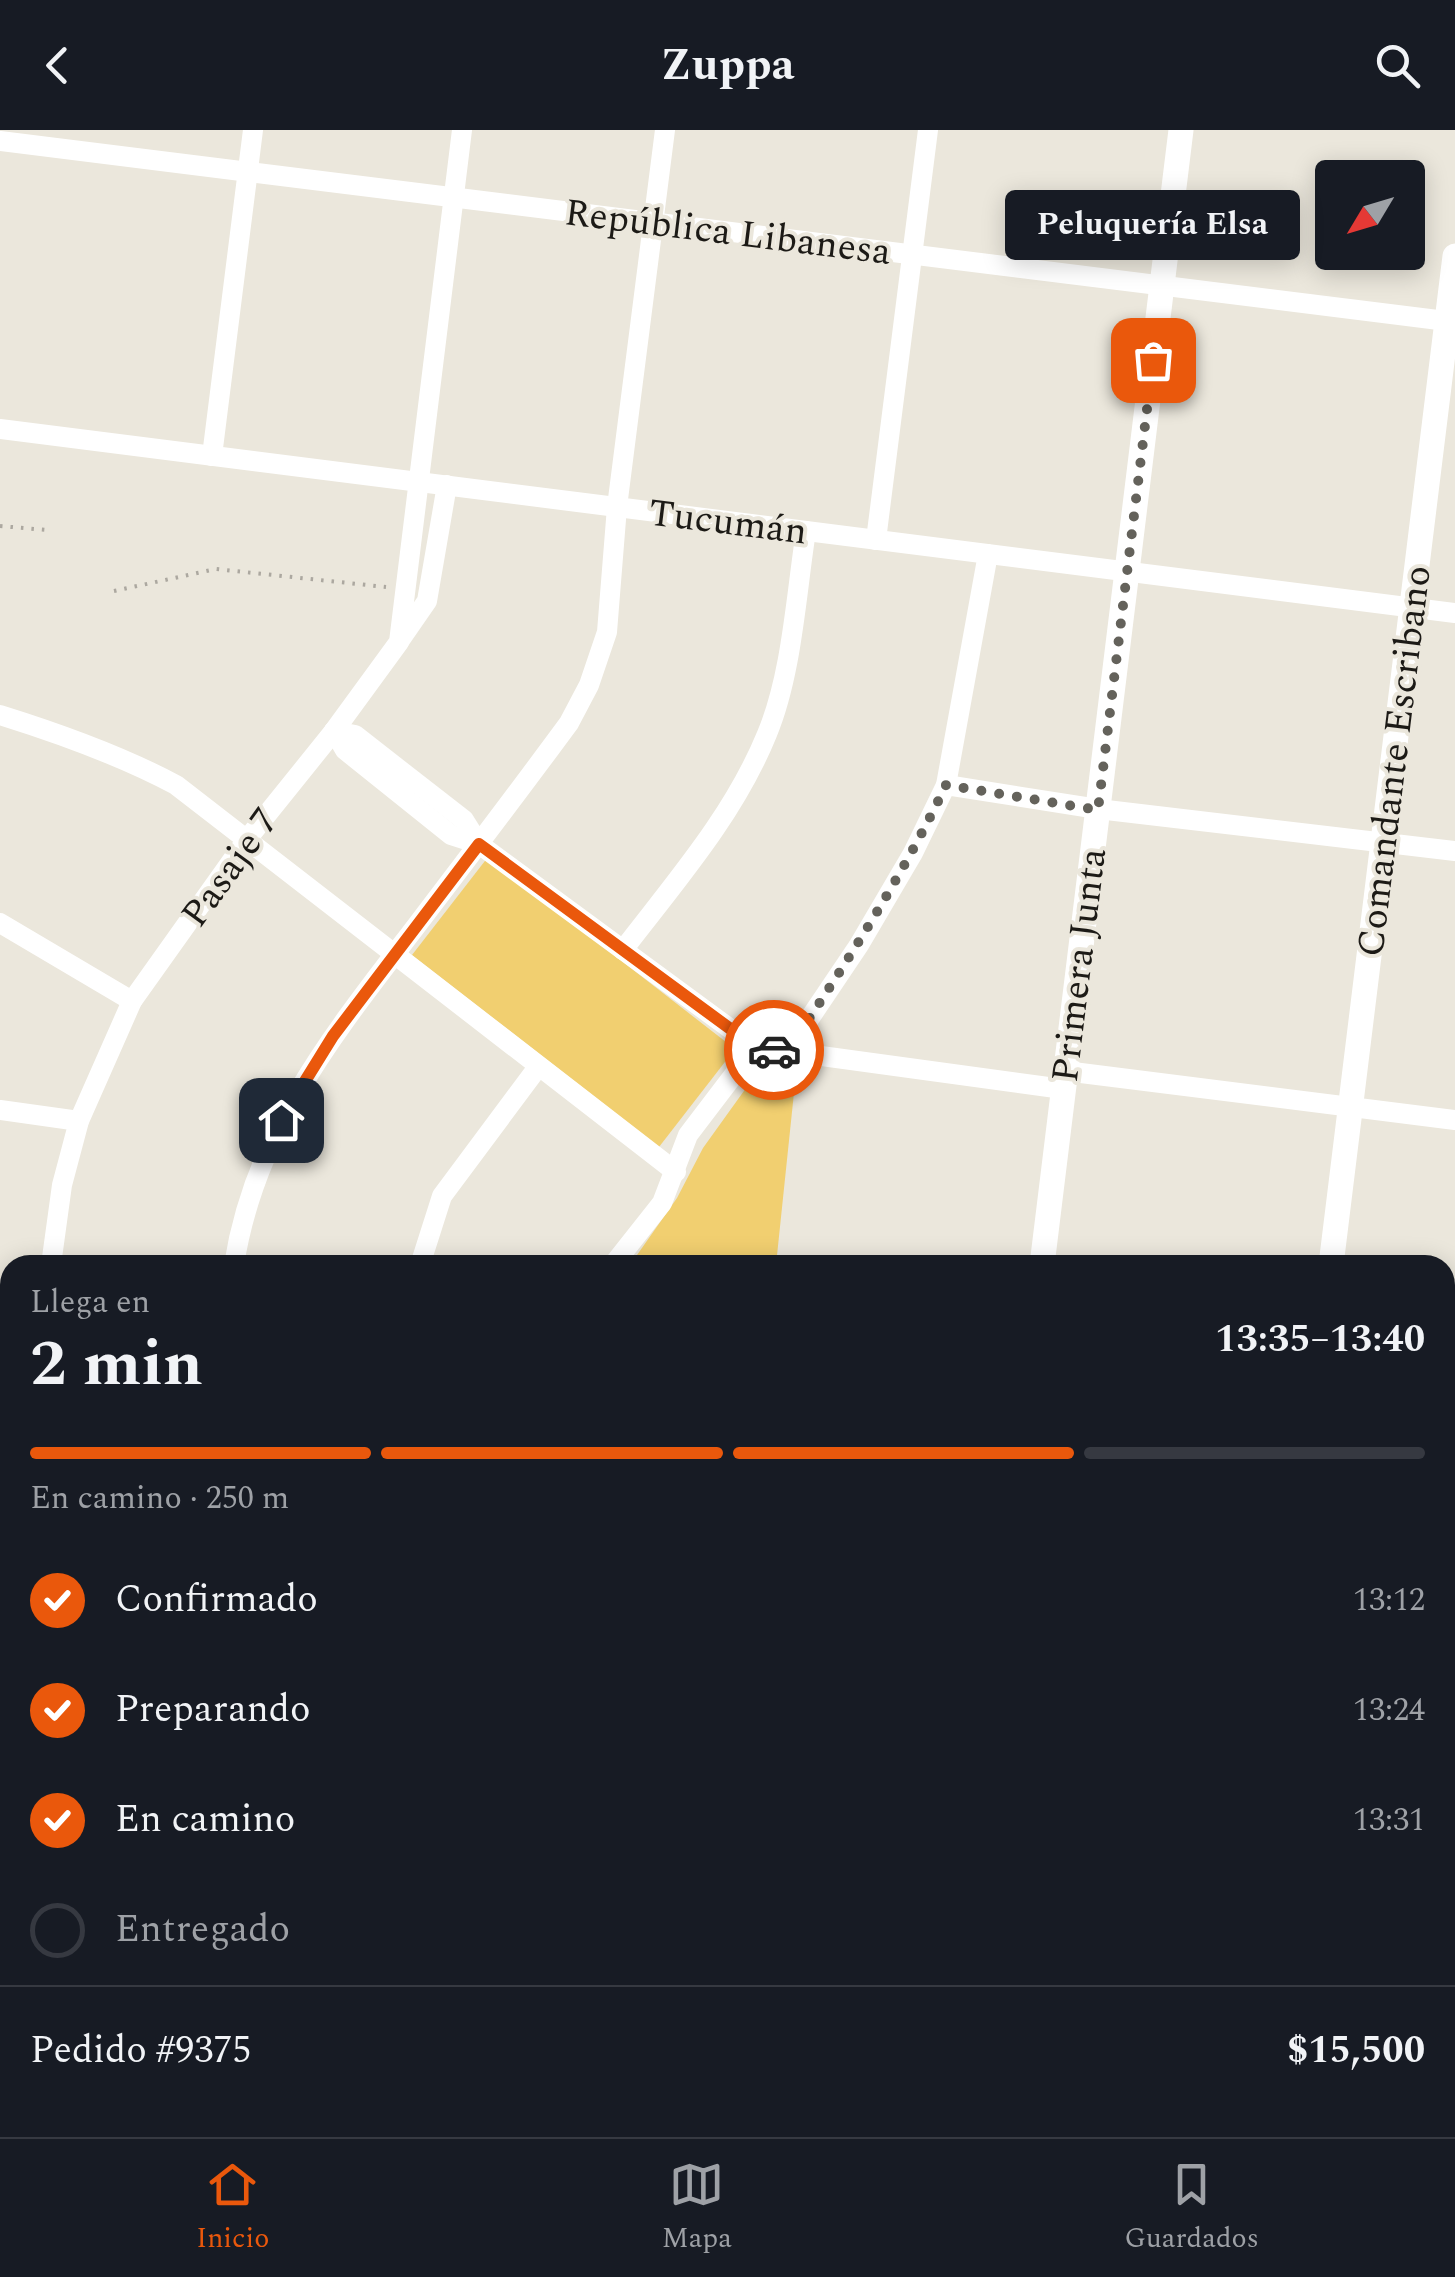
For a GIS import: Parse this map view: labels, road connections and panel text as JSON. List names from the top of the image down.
{
  "streets": {
    "main road": ["Comandante Escribano", "Primera Junta"],
    "street": ["República Libanesa", "Tucumán", "Pasaje 7"]
  },
  "crossings": [
    ["República Libanesa", "Comandante Escribano"],
    ["República Libanesa", "Primera Junta"],
    ["Tucumán", "Comandante Escribano"],
    ["Tucumán", "Pasaje 7"],
    ["Tucumán", "Primera Junta"]
  ],
  "places": ["Peluquería Elsa"],
  "north": "bottom left",
  "page": {
    "header": "Zuppa",
    "bubble": "Peluquería Elsa",
    "heading": ["2 min", "Llega en", "13:35–13:40"],
    "panel": ["Pedido #9375", "$15,500"],
    "bar": "En camino · 250 m",
    "list": [
      ["Confirmado", "13:12"],
      ["Preparando", "13:24"],
      ["En camino", "13:31"],
      "Entregado"
    ],
    "tabs": ["Inicio", "Mapa", "Guardados"]
  }
}
